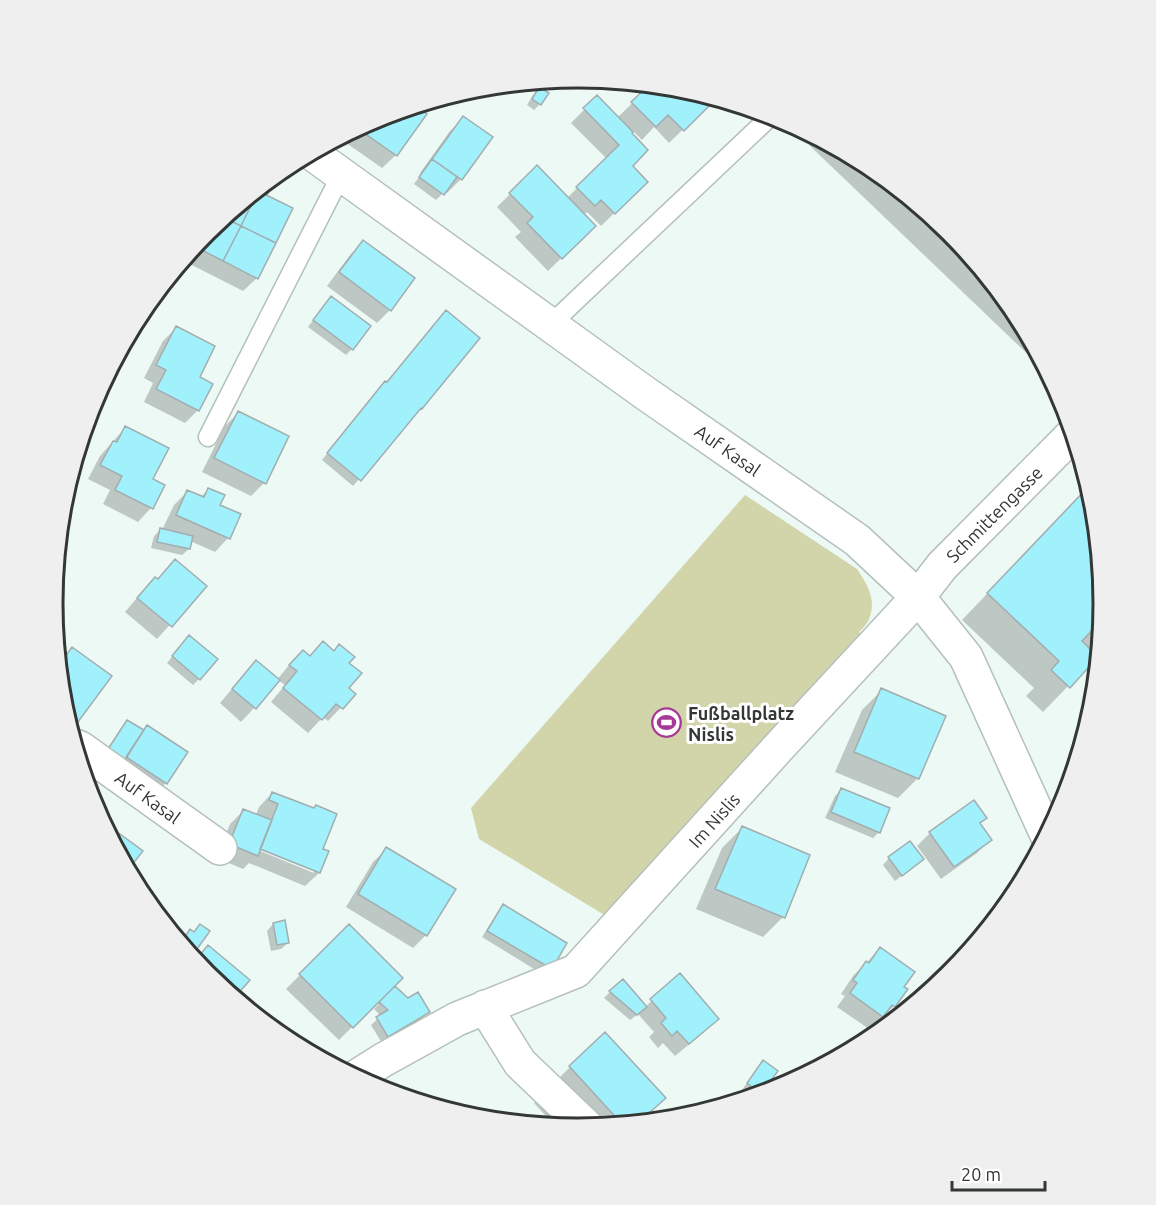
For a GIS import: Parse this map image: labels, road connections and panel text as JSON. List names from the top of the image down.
{
  "streets": {
    "street": ["Auf Kasal", "Schmittengasse", "Im Nislis"]
  },
  "crossings": [
    ["Auf Kasal", "Schmittengasse"],
    ["Auf Kasal", "Im Nislis"],
    ["Schmittengasse", "Im Nislis"]
  ],
  "places": {
    "sports": ["Fußballplatz Nislis"]
  },
  "scale_bar": "20 m"
}
